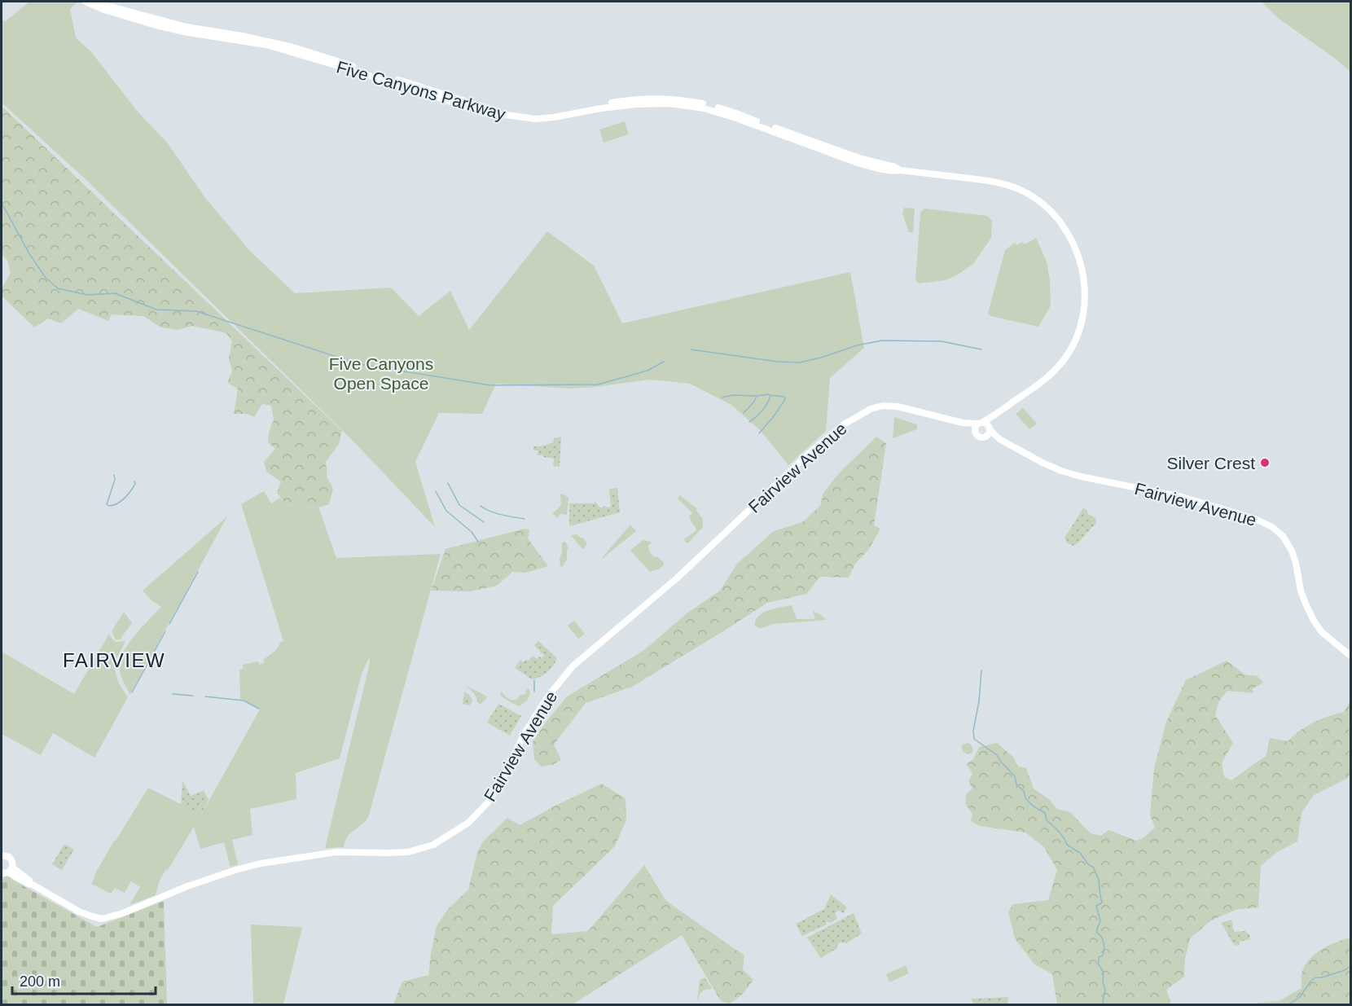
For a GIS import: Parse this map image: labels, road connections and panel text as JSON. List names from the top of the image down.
{
  "streets": {
    "main road": ["Five Canyons Parkway", "Fairview Avenue"]
  },
  "crossings": [
    ["Five Canyons Parkway", "Fairview Avenue"]
  ],
  "districts": ["FAIRVIEW"],
  "parks": ["Five Canyons Open Space"],
  "places": ["Silver Crest"],
  "scale_bar": "200 m"
}
